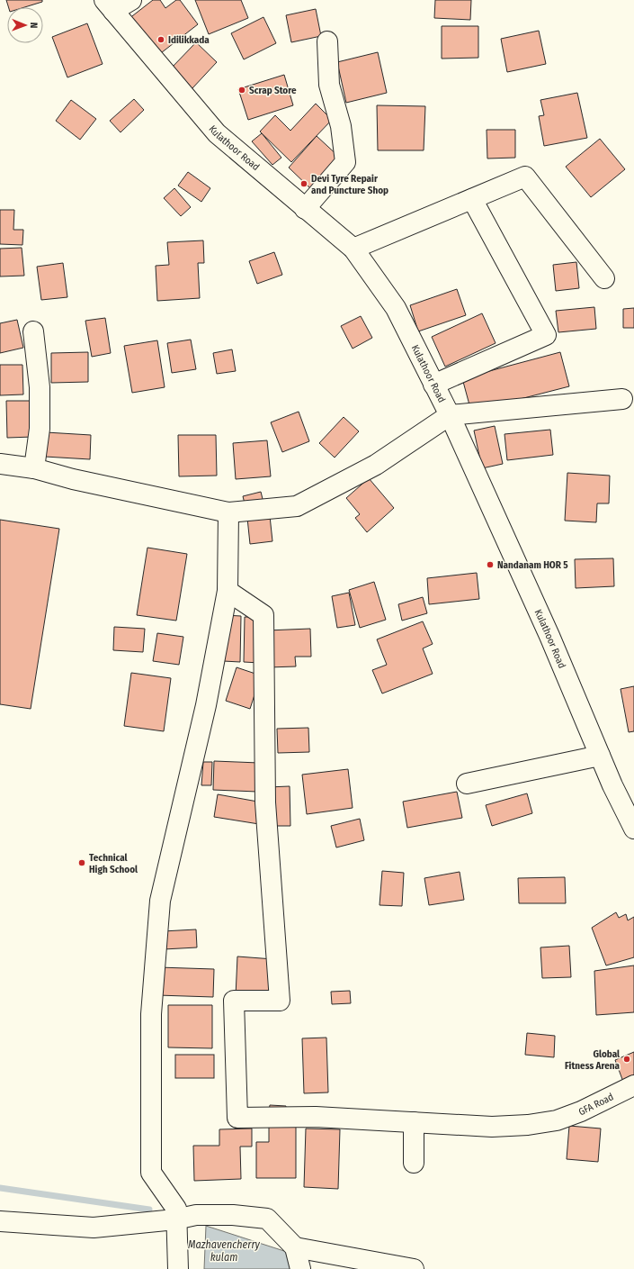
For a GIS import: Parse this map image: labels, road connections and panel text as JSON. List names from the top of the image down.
{
  "streets": {
    "street": ["Kulathoor Road", "GFA Road"]
  },
  "water": ["Mazhavencherry kulam"],
  "places": [
    "Idilikkada",
    "Scrap Store",
    "Devi Tyre Repair and Puncture Shop",
    "Nandanam HOR 5",
    "Technical High School",
    "Global Fitness Arena"
  ],
  "north": "right"
}
